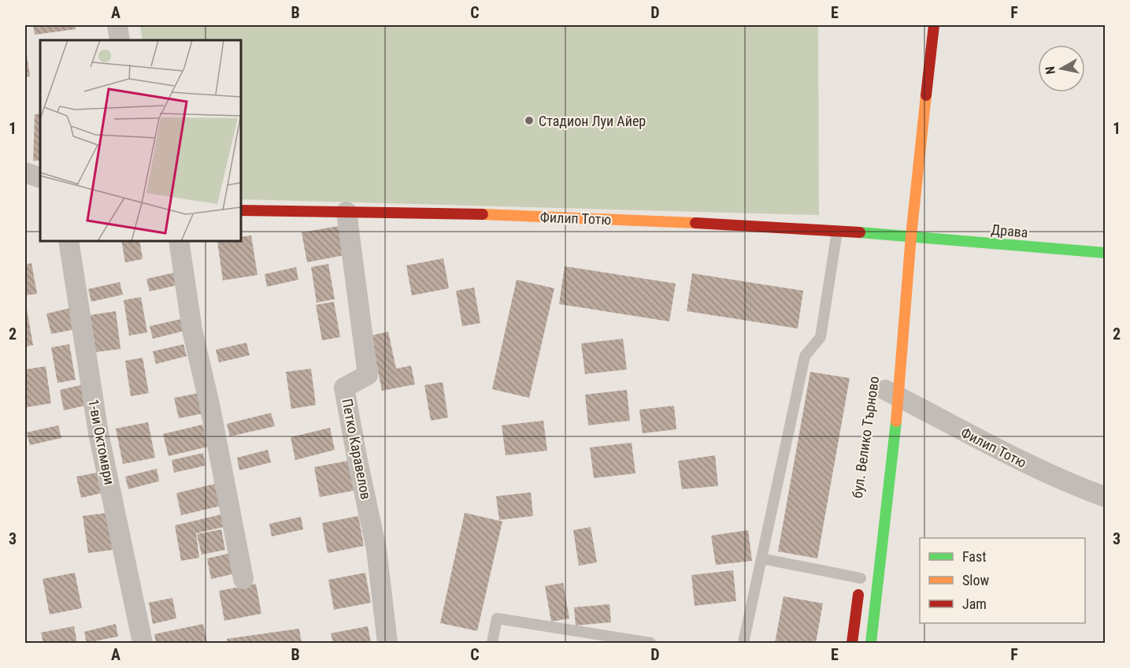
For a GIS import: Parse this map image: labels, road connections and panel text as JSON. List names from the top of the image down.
{
  "streets": {
    "street": [
      "Филип Тотю",
      "Драва",
      "бул. Велико Търново",
      "1-ви Октомври",
      "Петко Каравелов"
    ]
  },
  "crossings": [
    ["Филип Тотю", "Драва"],
    ["Филип Тотю", "бул. Велико Търново"],
    ["Филип Тотю", "Петко Каравелов"],
    ["Драва", "бул. Велико Търново"]
  ],
  "places": ["Стадион Луи Айер"],
  "legend": ["Fast", "Slow", "Jam"],
  "north": "left",
  "grid": {
    "columns": [
      "A",
      "B",
      "C",
      "D",
      "E",
      "F"
    ],
    "rows": ["1", "2", "3"]
  }
}
